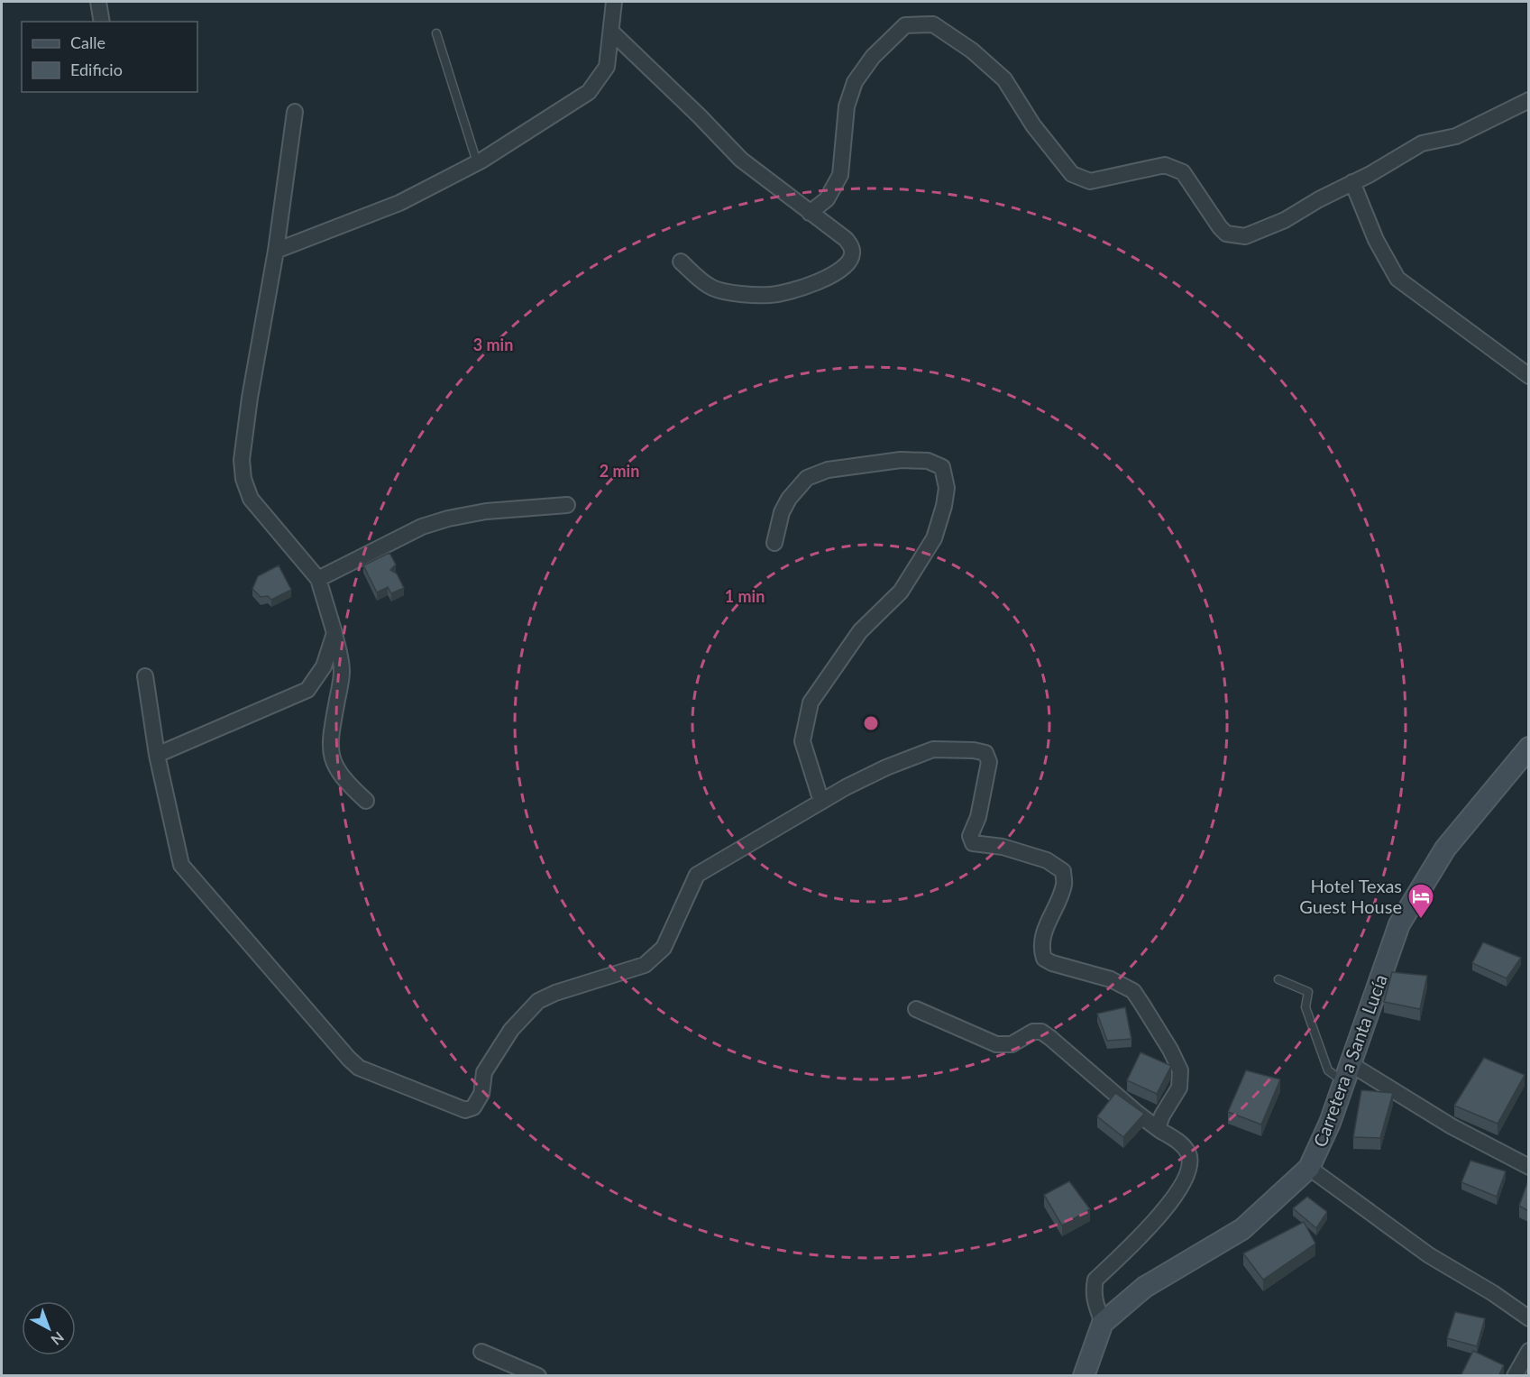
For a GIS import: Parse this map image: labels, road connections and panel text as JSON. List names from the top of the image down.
{
  "streets": {
    "main road": ["Carretera a Santa Lucía"]
  },
  "places": {
    "hotel": ["Hotel Texas Guest House"]
  },
  "legend": ["Calle", "Edificio"],
  "north": "bottom right",
  "rings": ["3 min", "2 min", "1 min"]
}
